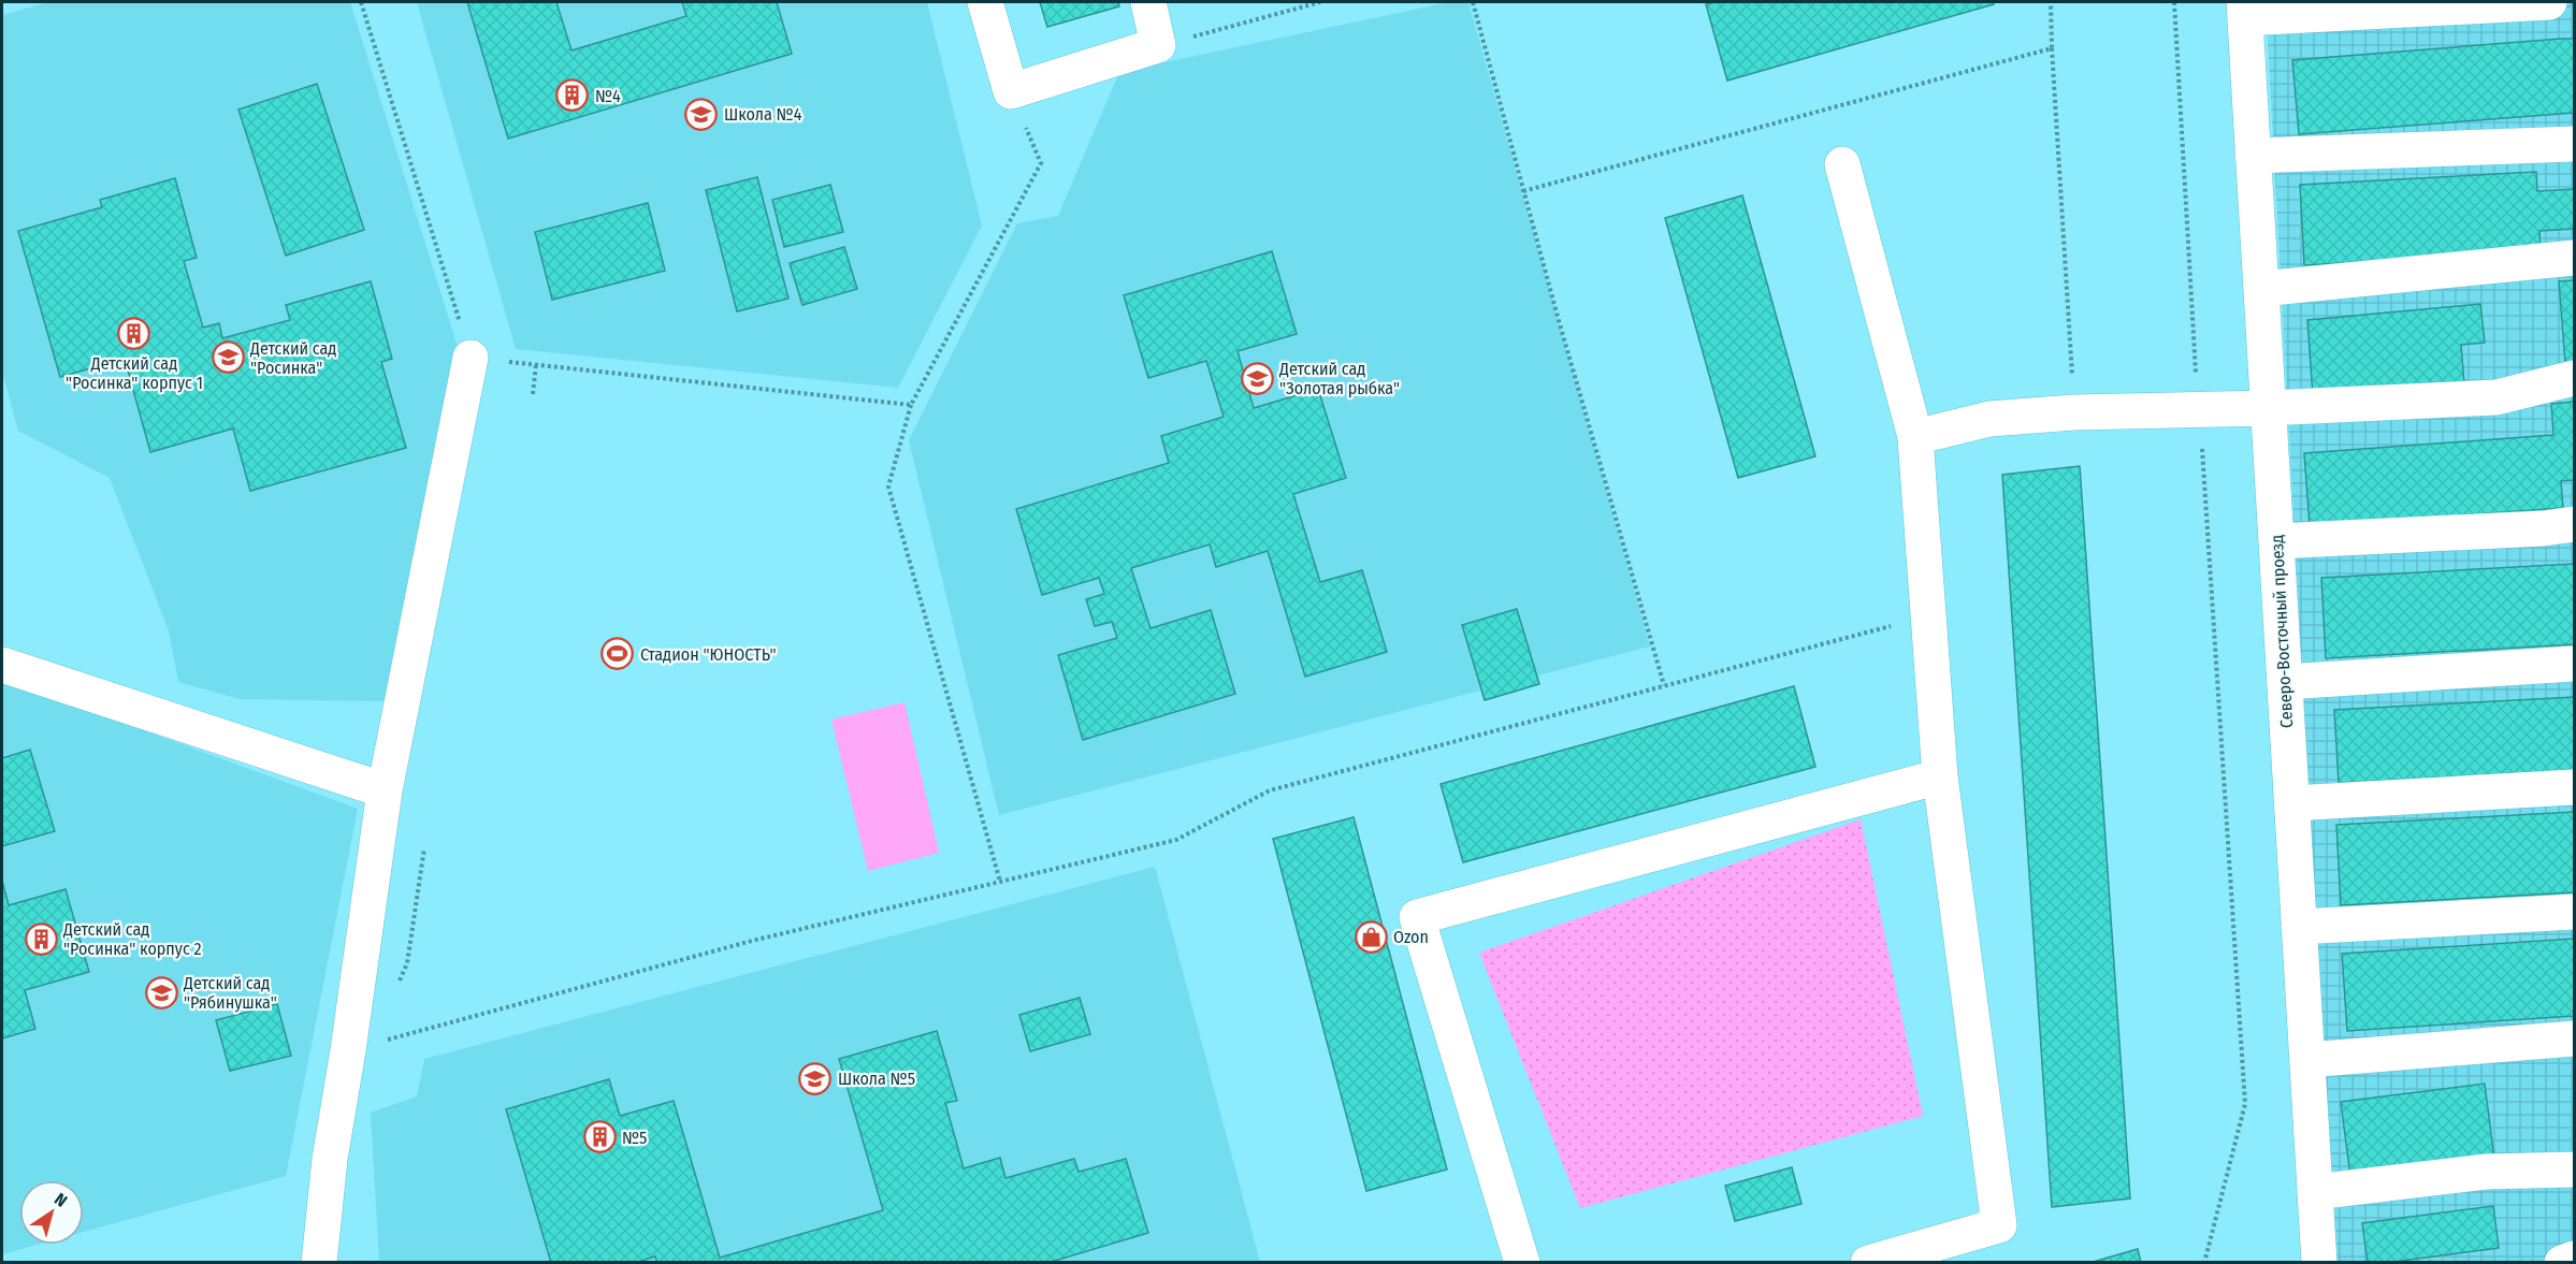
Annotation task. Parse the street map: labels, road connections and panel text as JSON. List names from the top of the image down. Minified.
{"streets":{"street":["Северо-Восточный проезд"]},"places":{"building":["№4","Детский сад \"Росинка\" корпус 1","Детский сад \"Росинка\" корпус 2","№5"],"school or university":["Школа №4","Детский сад \"Росинка\"","Детский сад \"Золотая рыбка\"","Детский сад \"Рябинушка\"","Школа №5"],"sports":["Стадион \"ЮНОСТЬ\""],"shop":["Ozon"]},"north":"top right"}
